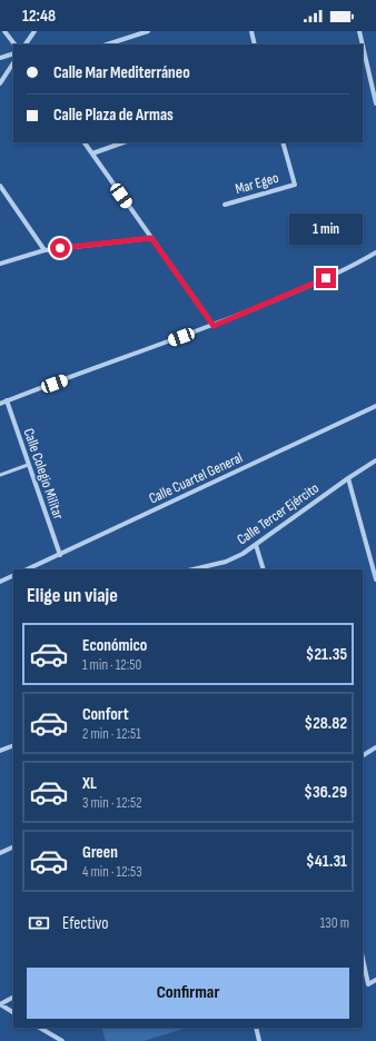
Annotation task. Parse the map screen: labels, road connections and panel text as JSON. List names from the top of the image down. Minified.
{"streets":{"street":["Mar Egeo","Calle Colegio Militar","Calle Cuartel General","Calle Tercer Ejército"]},"crossings":[["Calle Colegio Militar","Calle Cuartel General"]],"page":{"status":"12:48","banner":["Calle Mar Mediterráneo","Calle Plaza de Armas"],"bubble":"1 min","heading":"Elige un viaje","list":[{"name":"Económico","note":"1 min · 12:50","value":"$21.35"},{"name":"Confort","note":"2 min · 12:51","value":"$28.82"},{"name":"XL","note":"3 min · 12:52","value":"$36.29"},{"name":"Green","note":"4 min · 12:53","value":"$41.31"}],"pay":["Efectivo","130 m"],"buttons":"Confirmar"}}
